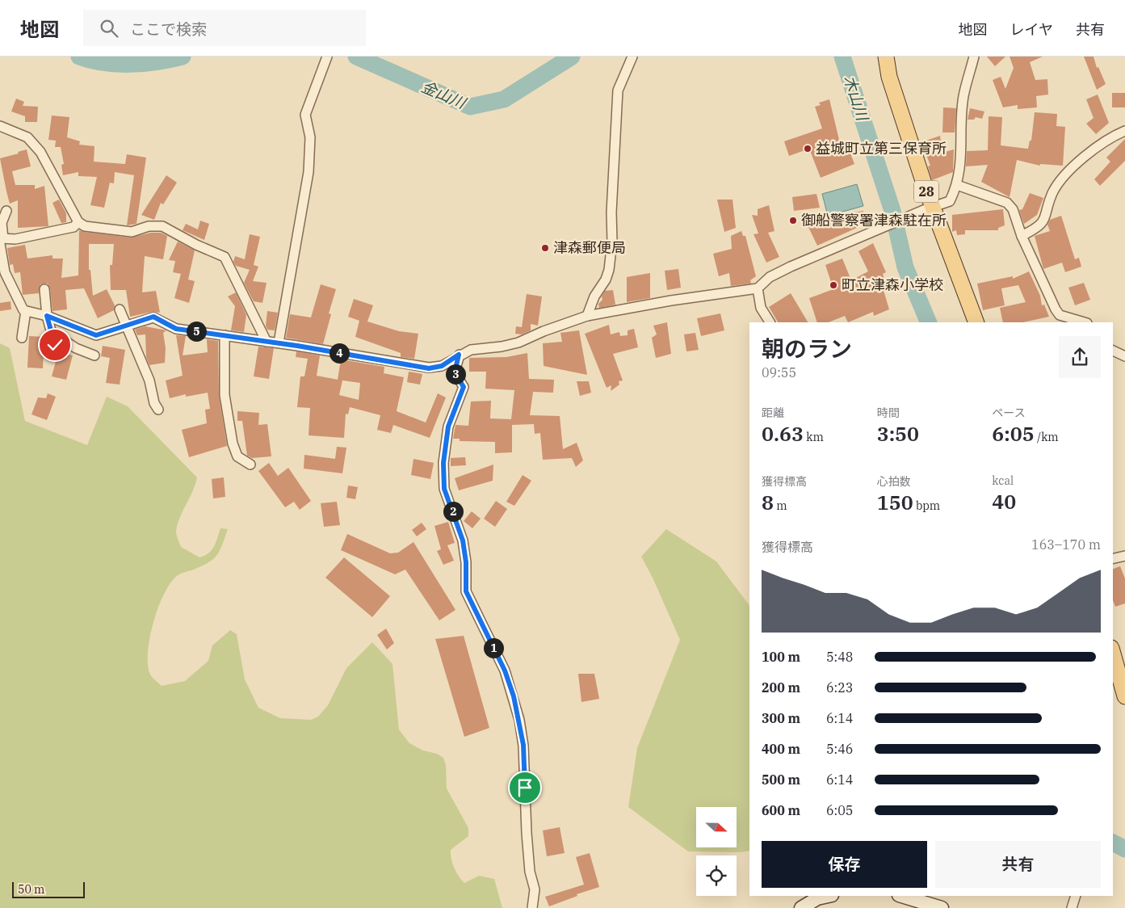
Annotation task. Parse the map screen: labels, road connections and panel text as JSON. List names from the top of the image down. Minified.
{"streets":{"main road":["28"]},"water":["金山川","木山川"],"places":["益城町立第三保育所","御船警察署津森駐在所","津森郵便局","町立津森小学校"],"scale_bar":"50 m","north":"right","page":{"header":"地図","search":"ここで検索","nav":["地図","レイヤ","共有"],"pins":["5","4","3","2","1"],"heading":["朝のラン","09:55"],"stats":[["距離","0.63 km"],["時間","3:50"],["ペース","6:05 /km"],["獲得標高","8 m"],["心拍数","150 bpm"],["kcal","40"]],"chart":["獲得標高","163–170 m"],"list":[{"name":"100 m","note":"5:48"},{"name":"200 m","note":"6:23"},{"name":"300 m","note":"6:14"},{"name":"400 m","note":"5:46"},{"name":"500 m","note":"6:14"},{"name":"600 m","note":"6:05"}],"buttons":["保存","共有"],"scale":"50 m"}}
